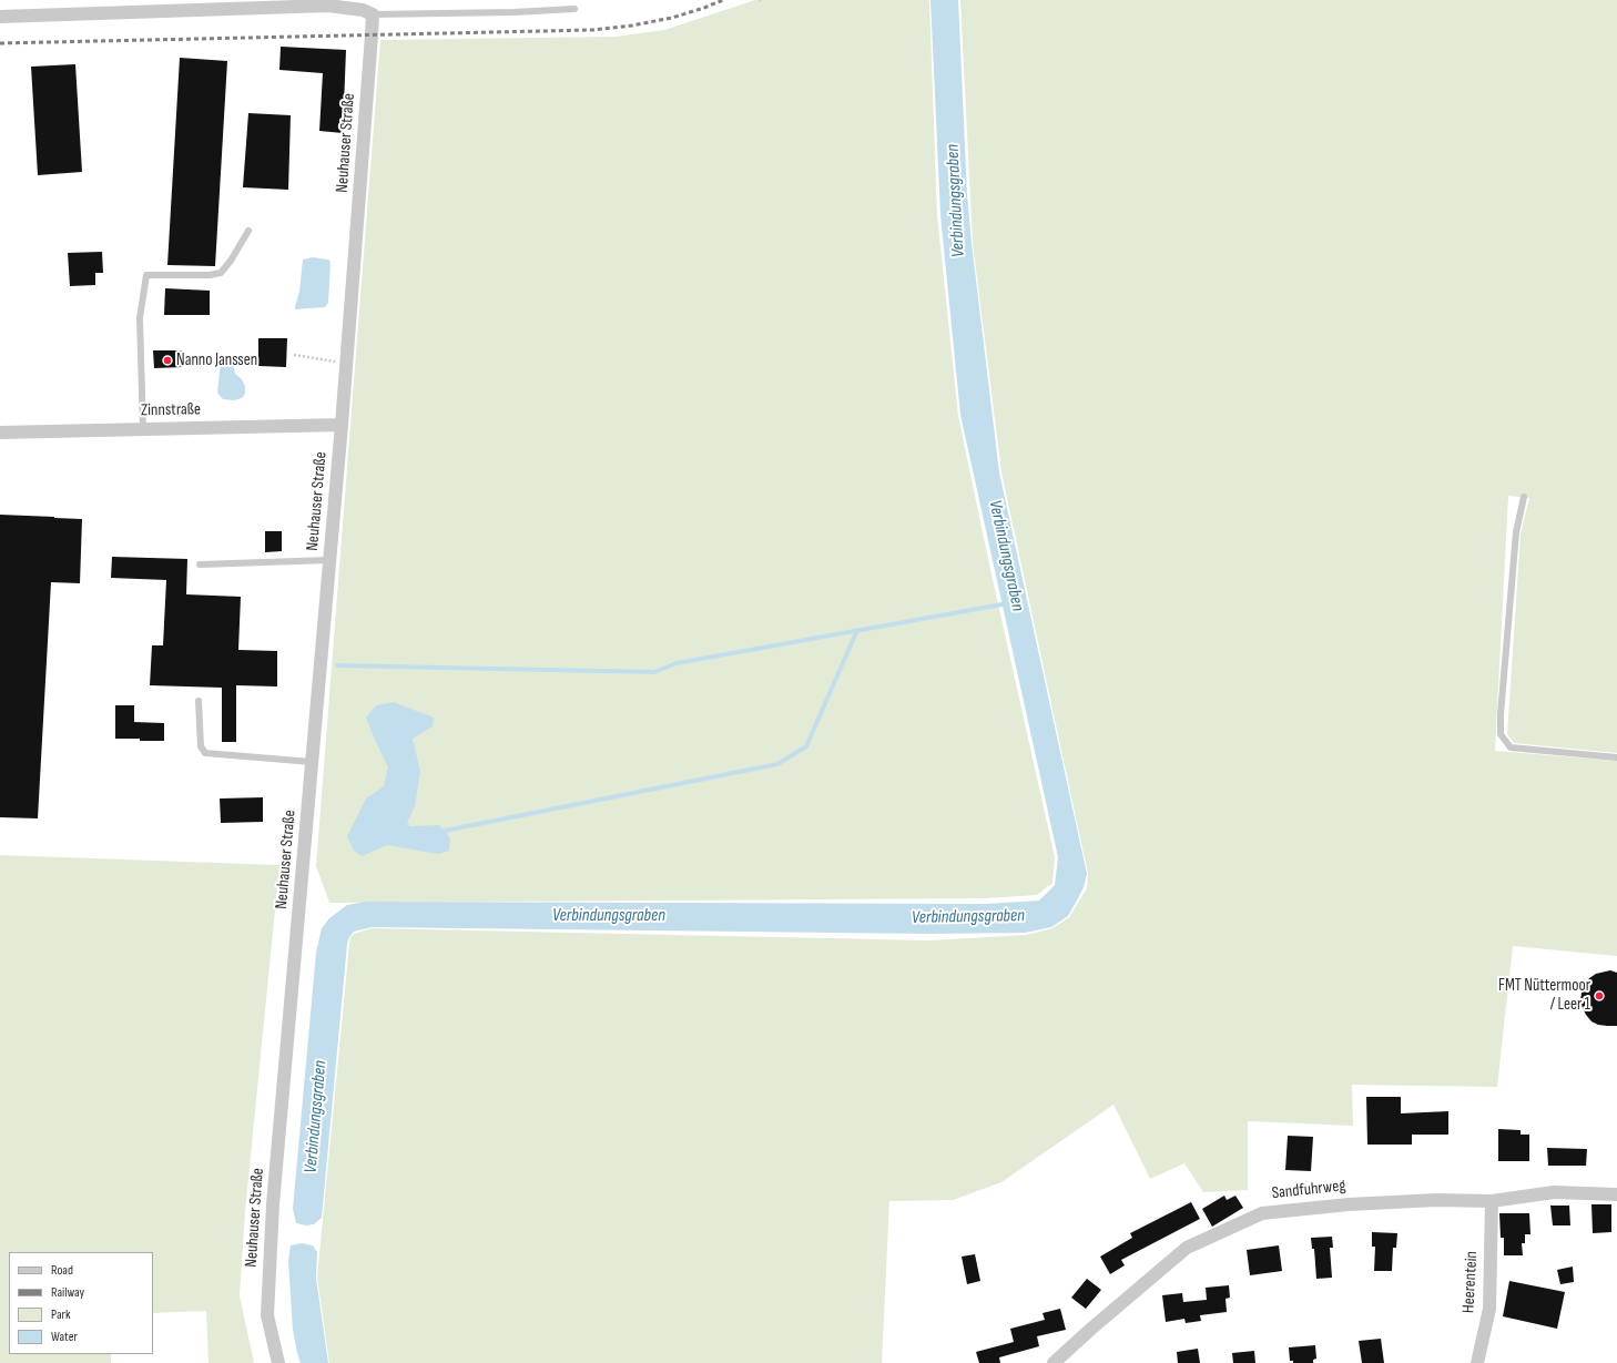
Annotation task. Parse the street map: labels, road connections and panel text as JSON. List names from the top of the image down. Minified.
{"streets":{"street":["Neuhauser Straße","Zinnstraße","Sandfuhrweg","Heerentein"]},"crossings":[["Neuhauser Straße","Zinnstraße"],["Sandfuhrweg","Heerentein"]],"water":["Verbindungsgraben"],"places":["Nanno Janssen","FMT Nüttermoor / Leer 1"],"legend":["Road","Railway","Park","Water"]}
